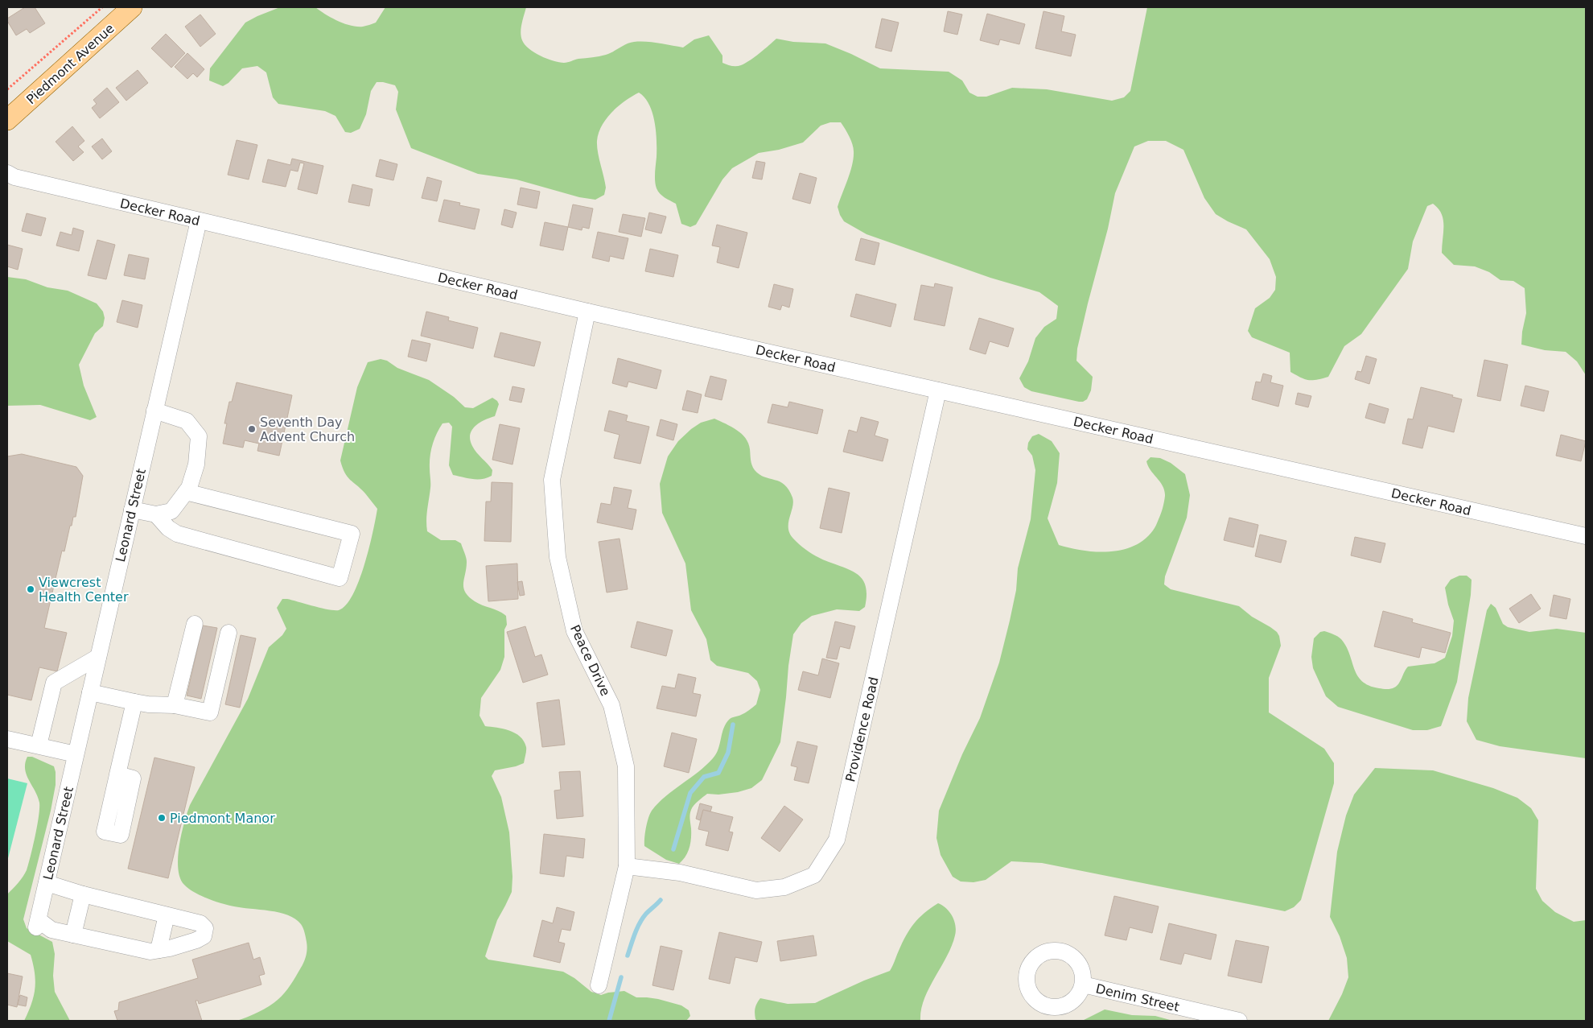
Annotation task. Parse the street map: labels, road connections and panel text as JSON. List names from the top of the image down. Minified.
{"streets":{"main road":["Piedmont Avenue"],"street":["Decker Road","Leonard Street","Peace Drive","Providence Road","Denim Street"]},"crossings":[["Decker Road","Leonard Street"],["Decker Road","Peace Drive"],["Decker Road","Providence Road"],["Peace Drive","Providence Road"]],"places":["Seventh Day Advent Church","Viewcrest Health Center","Piedmont Manor"]}
